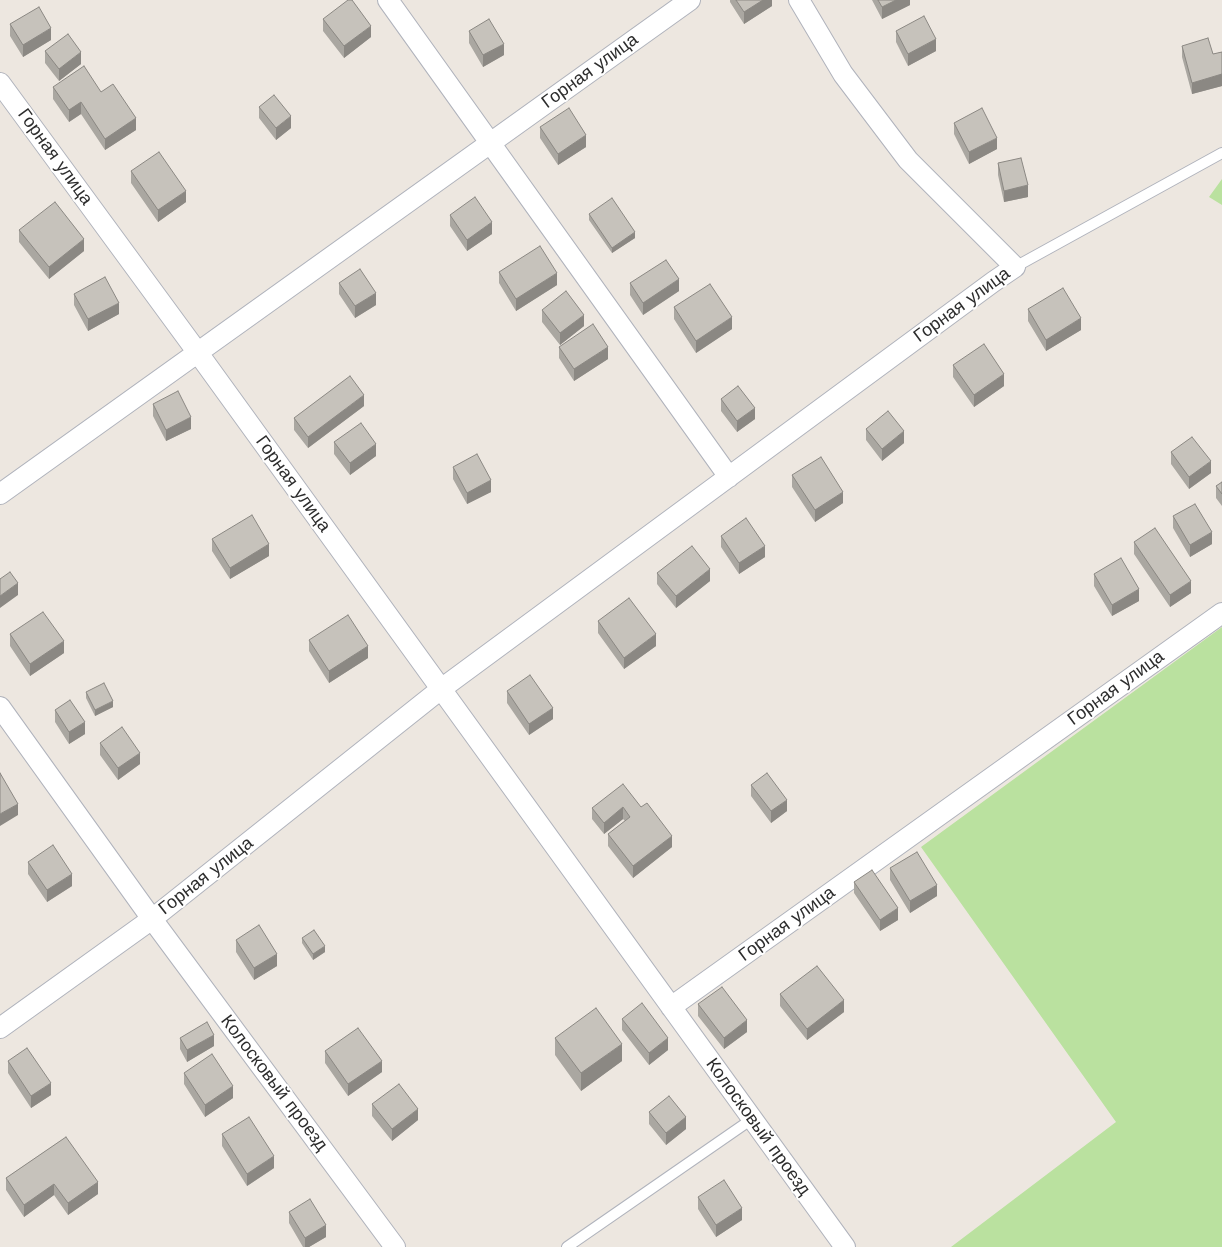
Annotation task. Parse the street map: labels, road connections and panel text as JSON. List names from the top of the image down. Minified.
{"streets":{"street":["Горная улица","Колосковый проезд"]},"crossings":[["Горная улица","Колосковый проезд"]]}
